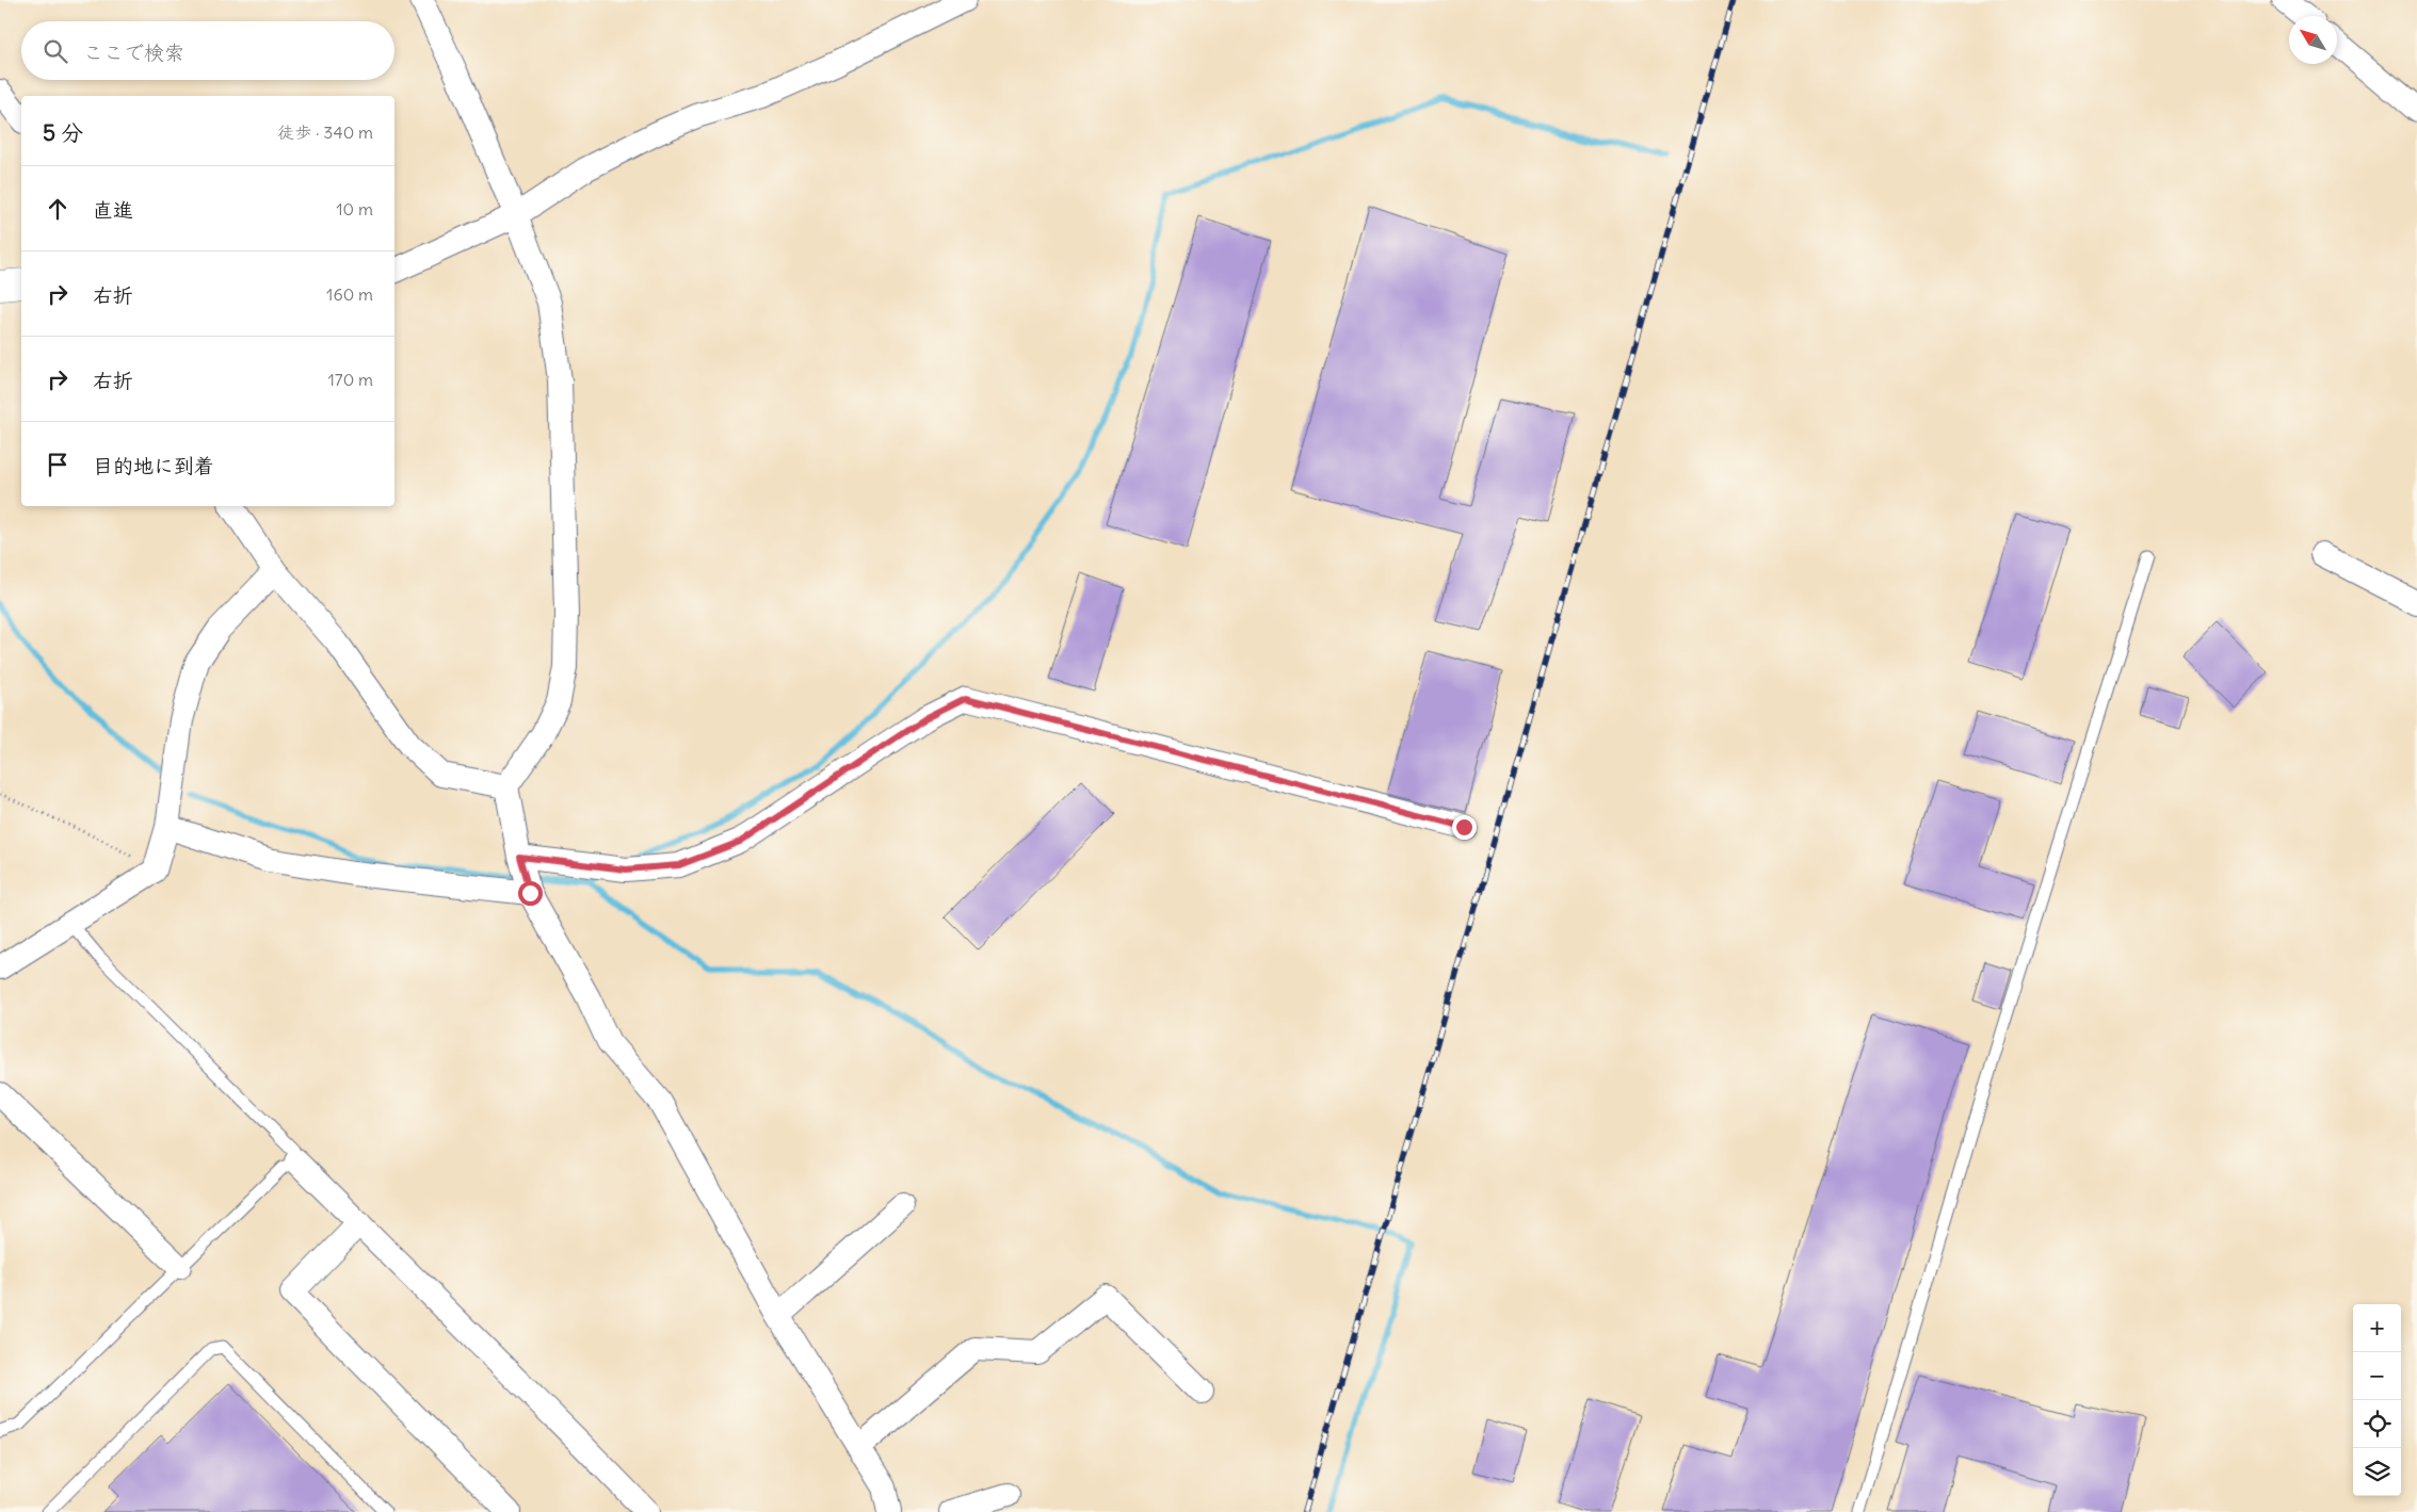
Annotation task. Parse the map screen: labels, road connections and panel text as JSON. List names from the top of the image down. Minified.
{"north":"top left","page":{"search":"ここで検索","heading":["5 分","徒歩 · 340 m"],"list":[["直進","10 m"],["右折","160 m"],["右折","170 m"],"目的地に到着"],"map_buttons":["+","−"]}}
